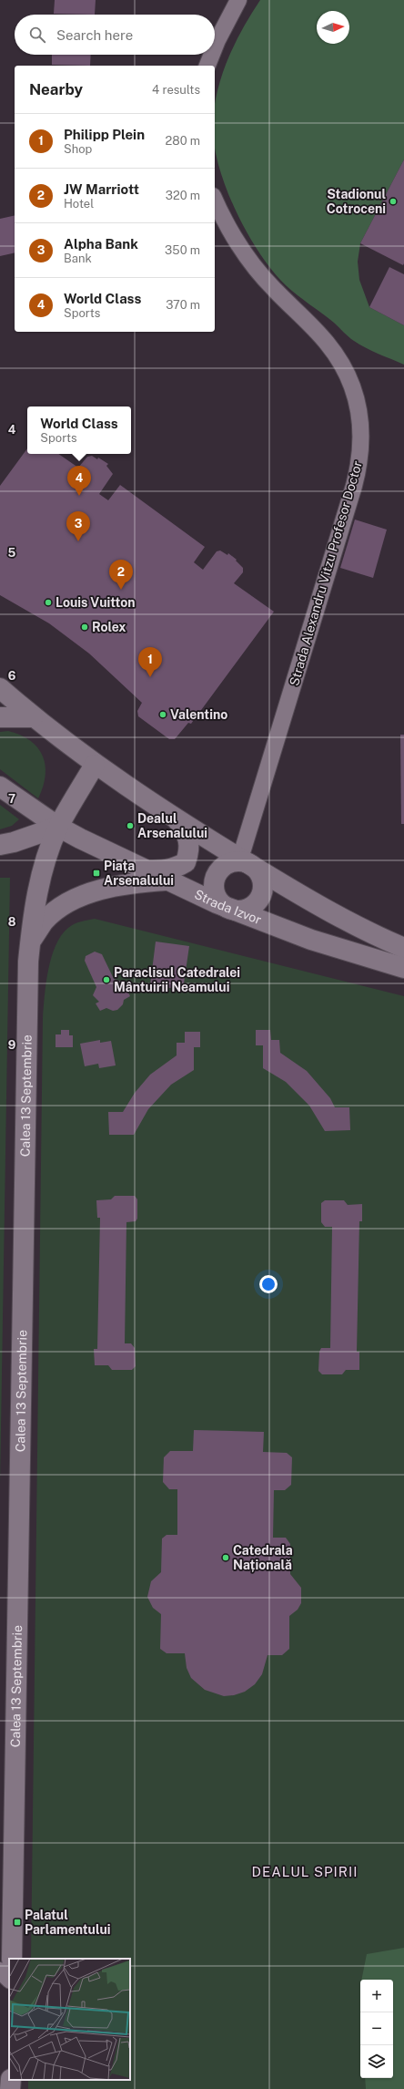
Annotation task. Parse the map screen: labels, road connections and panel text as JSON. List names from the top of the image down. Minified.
{"streets":{"main road":["Strada Izvor","Calea 13 Septembrie"],"street":["Strada Alexandru Vitzu Profesor Doctor"]},"crossings":[["Strada Alexandru Vitzu Profesor Doctor","Strada Izvor"],["Strada Izvor","Calea 13 Septembrie"]],"districts":["DEALUL SPIRII"],"places":{"other":["Stadionul Cotroceni","Louis Vuitton","Rolex","Valentino","Dealul Arsenalului","Paraclisul Catedralei Mântuirii Neamului","Catedrala Națională"],"transit":["Piața Arsenalului","Palatul Parlamentului"]},"north":"right","page":{"search":"Search here","heading":["Nearby","4 results"],"list":[{"mark":"1","name":"Philipp Plein","note":"Shop","value":"280 m"},{"mark":"2","name":"JW Marriott","note":"Hotel","value":"320 m"},{"mark":"3","name":"Alpha Bank","note":"Bank","value":"350 m"},{"mark":"4","name":"World Class","note":"Sports","value":"370 m"}],"popup":["World Class","Sports"],"pins":["4","3","2","1"],"map_buttons":["+","−"]},"grid":{"rows":["4","5","6","7","8","9"]}}
